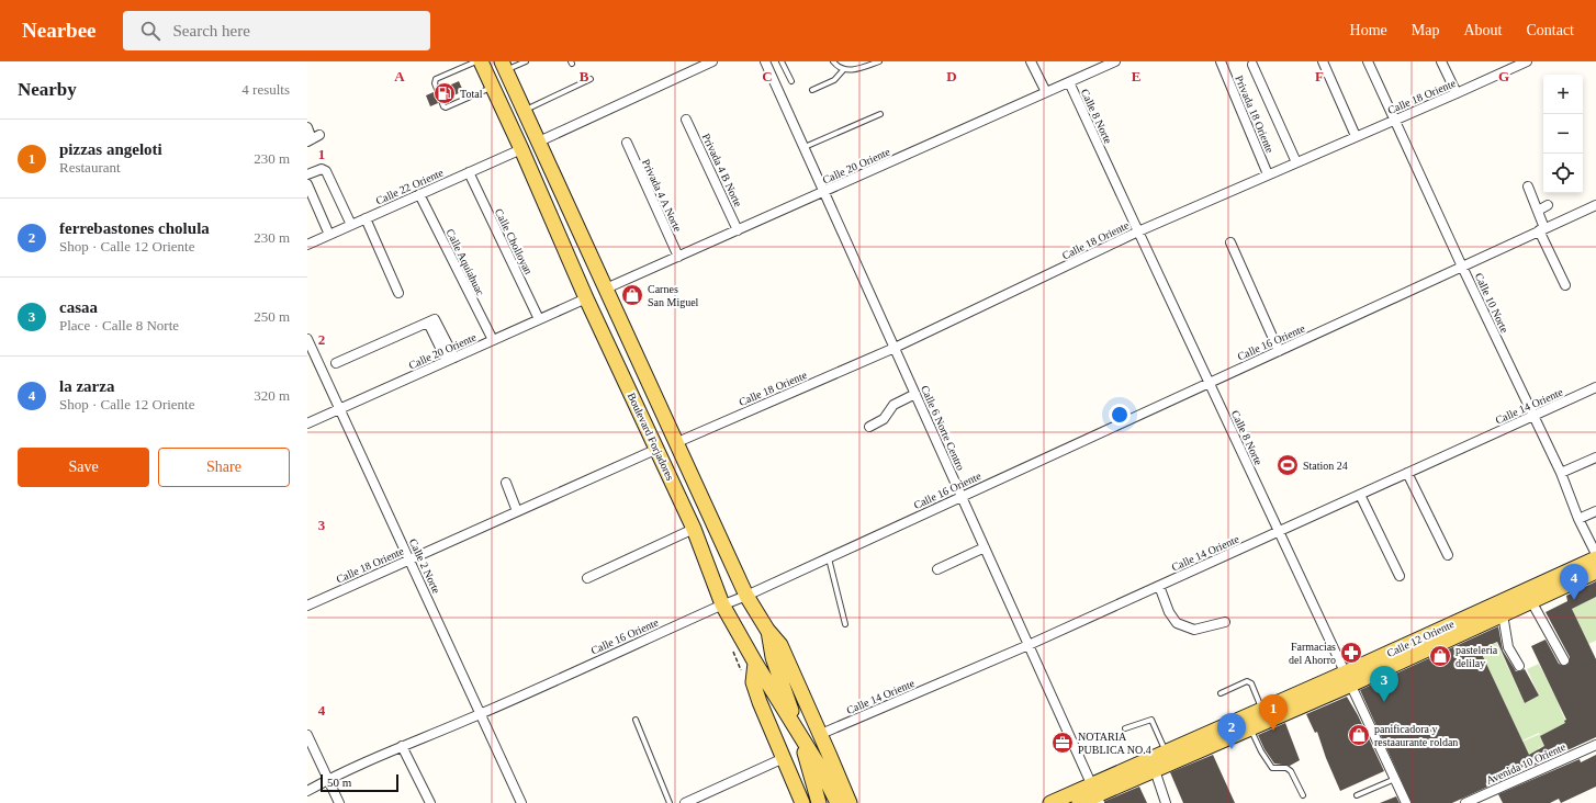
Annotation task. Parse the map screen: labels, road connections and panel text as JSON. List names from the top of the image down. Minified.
{"streets":{"main road":["Boulevard Forjadores","Calle 12 Oriente"],"street":["Calle 18 Oriente","Privada 18 Oriente","Calle 8 Norte","Calle 20 Oriente","Privada 4 B Norte","Calle 22 Oriente","Privada 4 A Norte","Calle Cholloyan","Calle Aquiahuac","Calle 10 Norte","Calle 16 Oriente","Calle 14 Oriente","Calle 6 Norte Centro","Calle 2 Norte","Avenida 10 Oriente"]},"crossings":[["Calle 18 Oriente","Privada 18 Oriente"],["Calle 18 Oriente","Calle 8 Norte"],["Calle 18 Oriente","Calle 10 Norte"],["Calle 18 Oriente","Calle 6 Norte Centro"],["Calle 18 Oriente","Boulevard Forjadores"],["Calle 18 Oriente","Calle 2 Norte"],["Calle 8 Norte","Calle 20 Oriente"],["Calle 8 Norte","Calle 16 Oriente"],["Calle 8 Norte","Calle 14 Oriente"],["Calle 8 Norte","Calle 12 Oriente"],["Calle 20 Oriente","Privada 4 B Norte"],["Calle 20 Oriente","Privada 4 A Norte"],["Calle 20 Oriente","Calle Cholloyan"],["Calle 20 Oriente","Calle Aquiahuac"],["Calle 20 Oriente","Calle 6 Norte Centro"],["Calle 20 Oriente","Boulevard Forjadores"],["Calle 20 Oriente","Calle 2 Norte"],["Calle 22 Oriente","Calle Cholloyan"],["Calle 22 Oriente","Calle Aquiahuac"],["Calle 22 Oriente","Boulevard Forjadores"],["Calle 10 Norte","Calle 16 Oriente"],["Calle 10 Norte","Calle 14 Oriente"],["Calle 16 Oriente","Calle 6 Norte Centro"],["Calle 16 Oriente","Boulevard Forjadores"],["Calle 16 Oriente","Calle 2 Norte"],["Calle 14 Oriente","Calle 6 Norte Centro"],["Calle 14 Oriente","Boulevard Forjadores"],["Calle 6 Norte Centro","Calle 12 Oriente"]],"places":{"fuel station":["Total"],"shop":["Carnes San Miguel","pasteleria delilay","panificadora y restaaurante roldan"],"sports":["Station 24"],"pharmacy":["Farmacias del Ahorro"],"office":["NOTARIA PUBLICA NO.4"]},"scale_bar":"50 m","page":{"header":"Nearbee","search":"Search here","nav":["Home","Map","About","Contact"],"heading":["Nearby","4 results"],"map_buttons":["+","−"],"list":[{"mark":"1","name":"pizzas angeloti","note":"Restaurant","value":"230 m"},{"mark":"2","name":"ferrebastones cholula","note":"Shop · Calle 12 Oriente","value":"230 m"},{"mark":"3","name":"casaa","note":"Place · Calle 8 Norte","value":"250 m"},{"mark":"4","name":"la zarza","note":"Shop · Calle 12 Oriente","value":"320 m"}],"buttons":["Save","Share"],"pins":["4","3","1","2"],"scale":"50 m"},"grid":{"columns":["A","B","C","D","E","F","G"],"rows":["1","2","3","4"]}}
